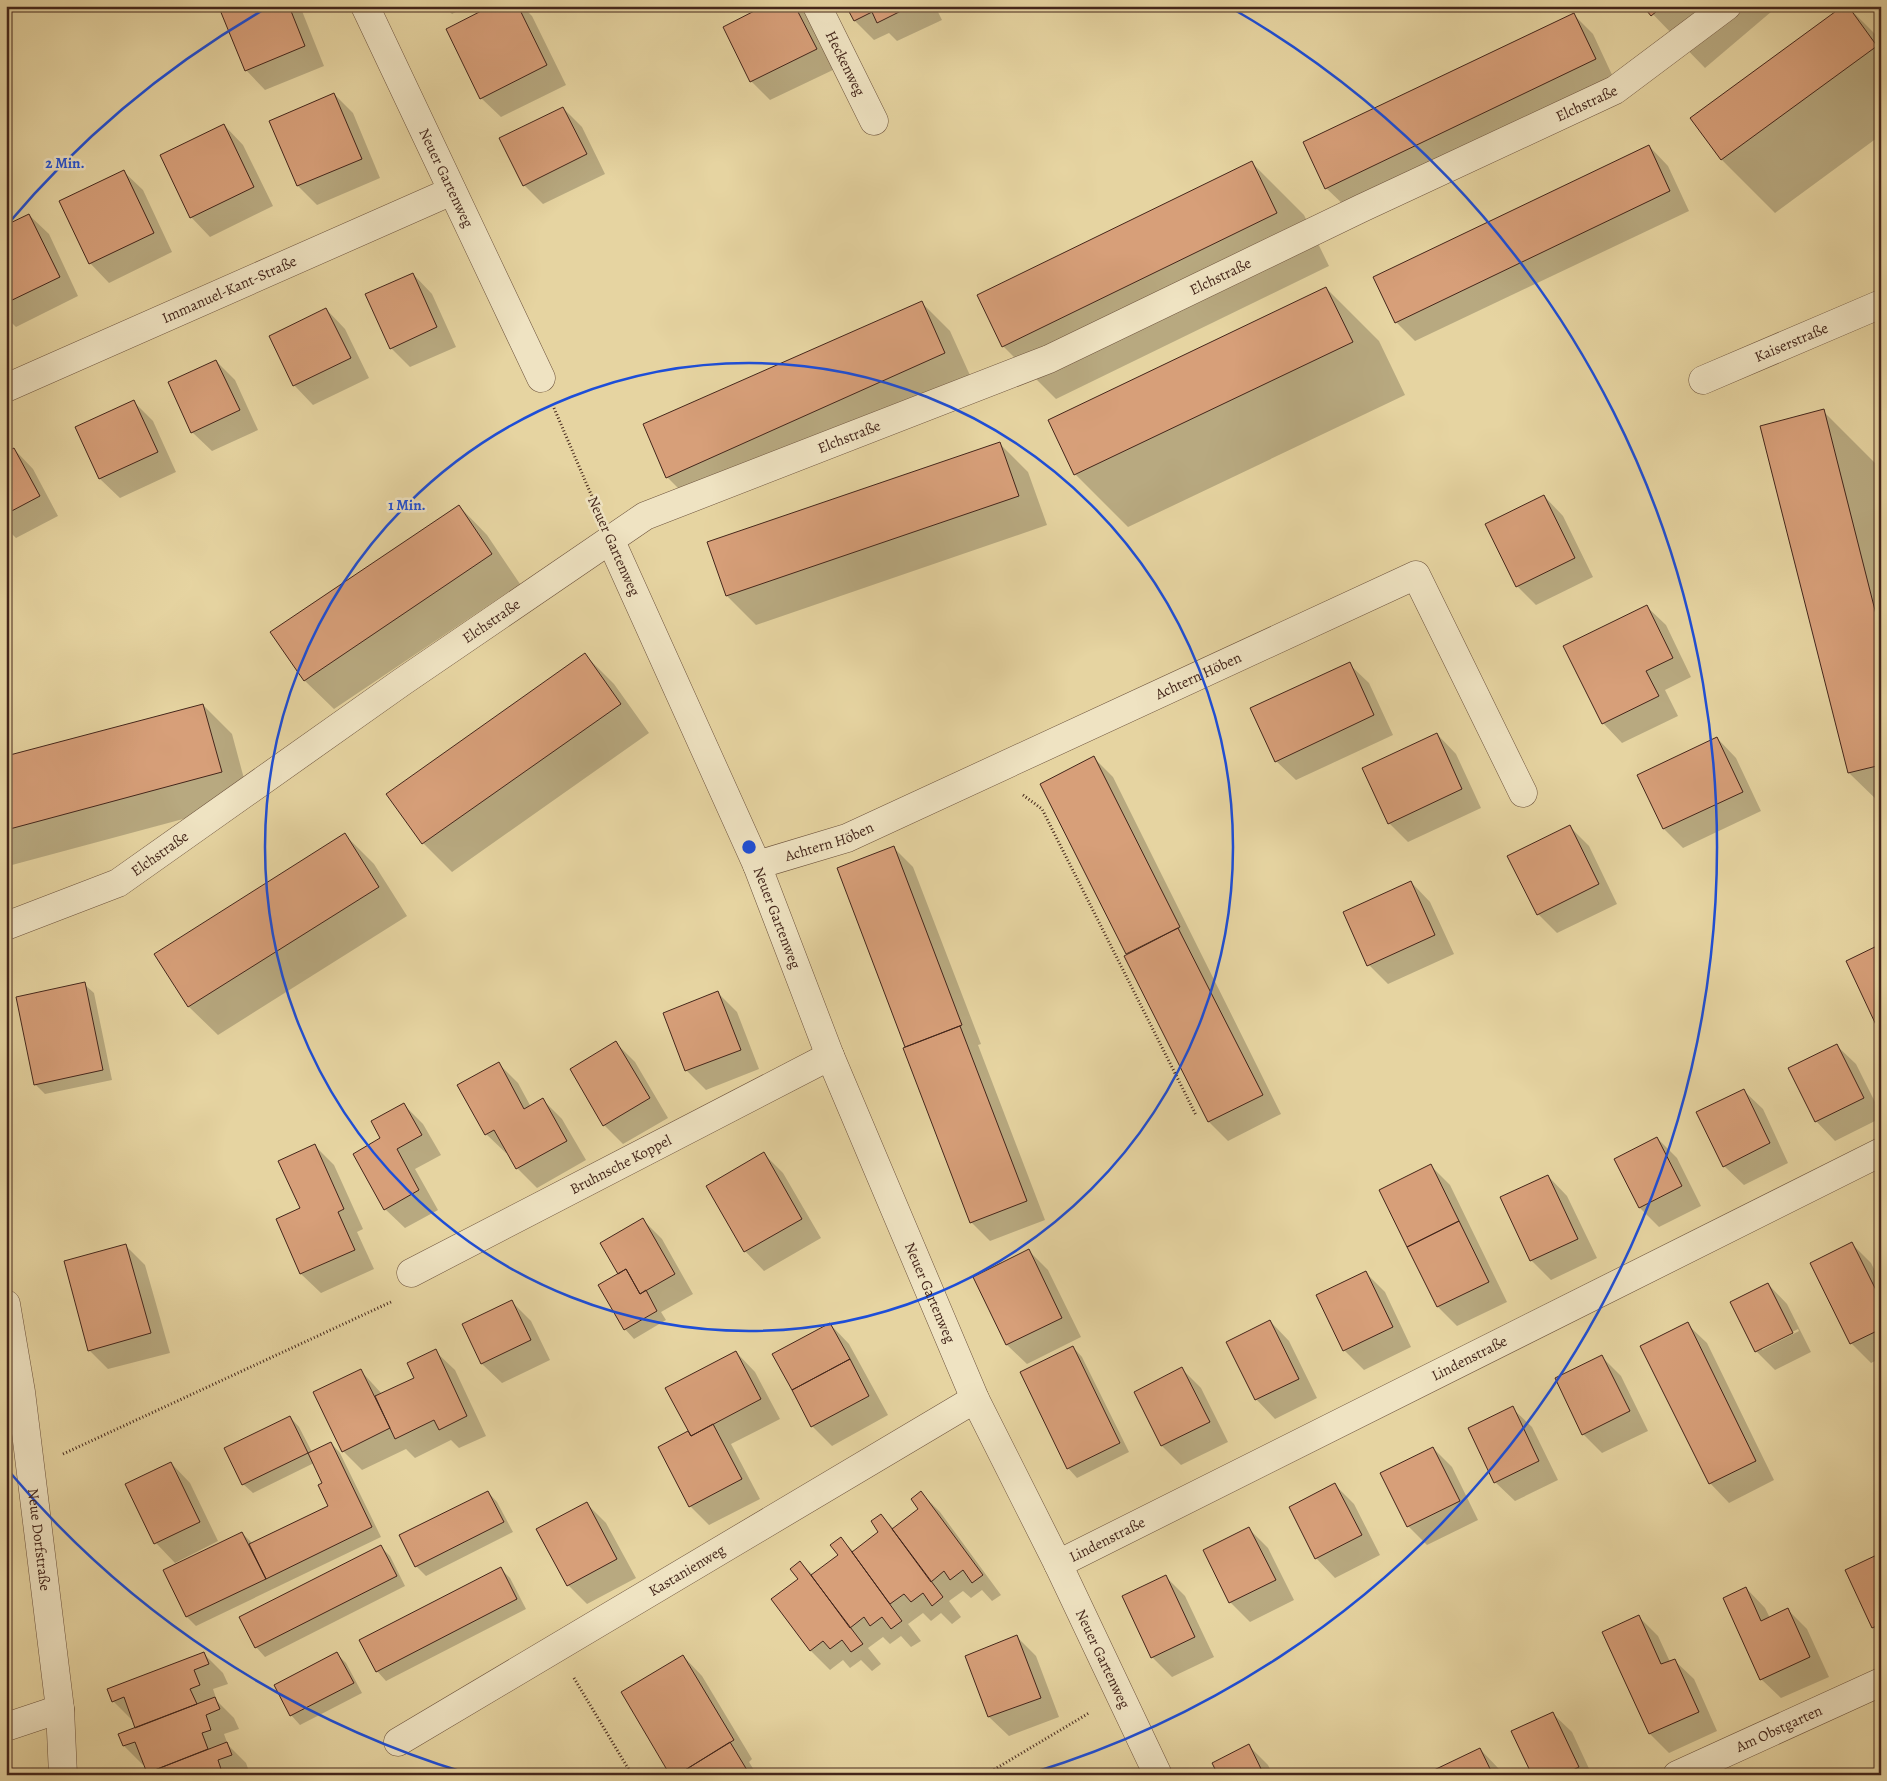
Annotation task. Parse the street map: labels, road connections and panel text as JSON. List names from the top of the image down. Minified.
{"streets":{"street":["Heckenweg","Elchstraße","Neuer Gartenweg","Immanuel-Kant-Straße","Kaiserstraße","Achtern Höben","Bruhnsche Koppel","Lindenstraße","Neue Dorfstraße","Kastanienweg","Am Obstgarten"]},"crossings":[["Elchstraße","Neuer Gartenweg"],["Neuer Gartenweg","Immanuel-Kant-Straße"],["Neuer Gartenweg","Achtern Höben"],["Neuer Gartenweg","Bruhnsche Koppel"],["Neuer Gartenweg","Lindenstraße"],["Neuer Gartenweg","Kastanienweg"]],"rings":["2 Min.","1 Min."]}
